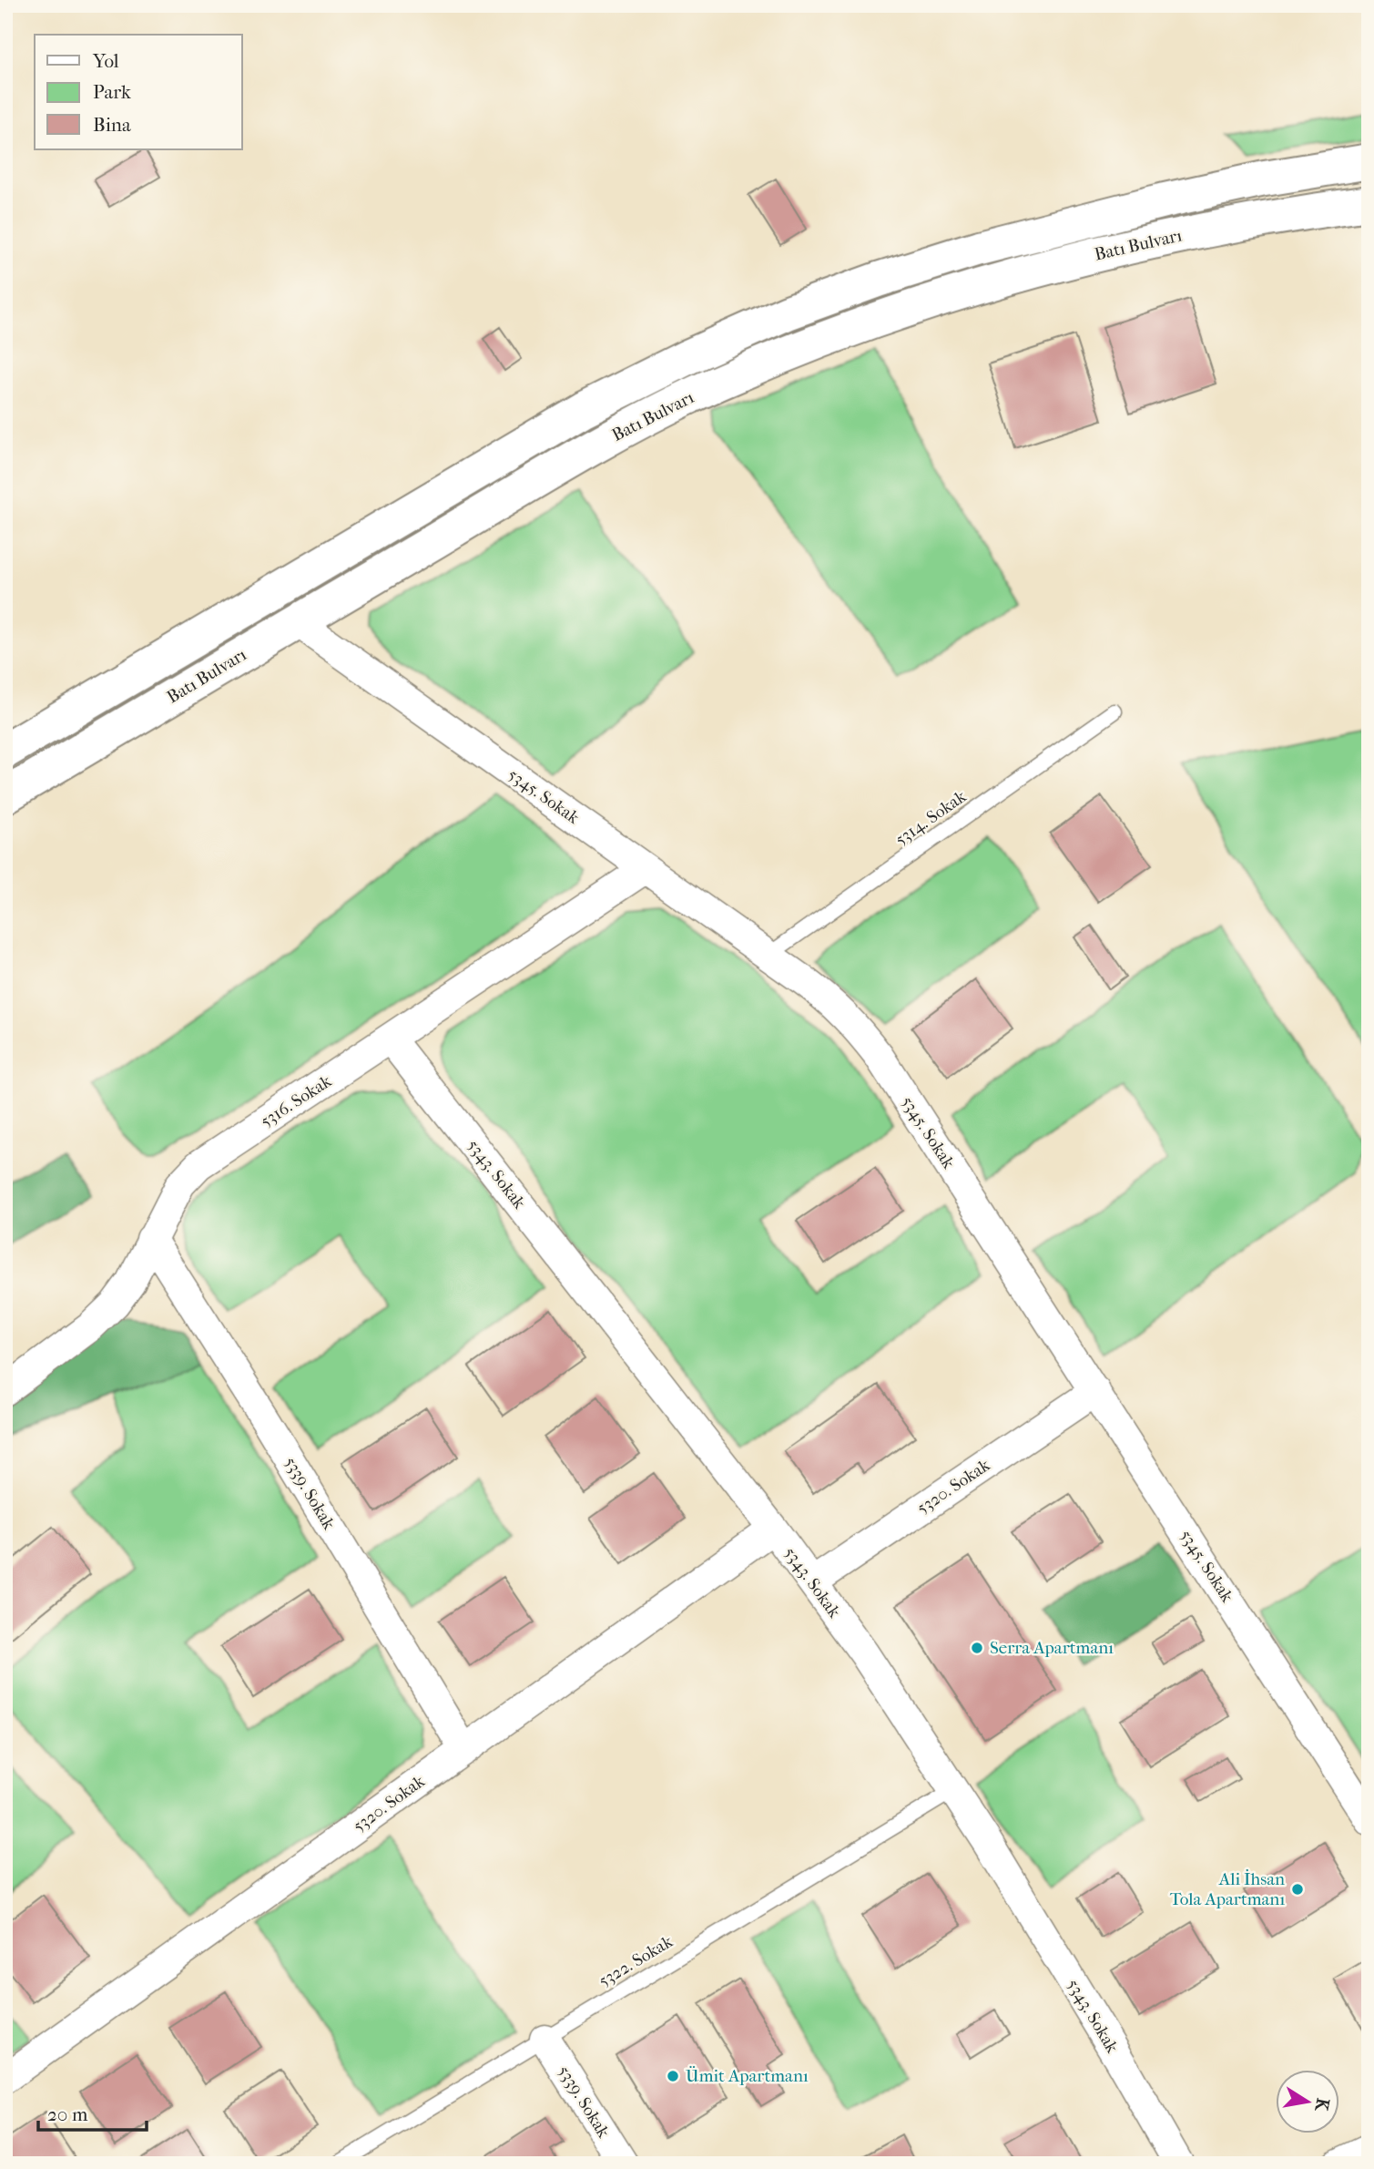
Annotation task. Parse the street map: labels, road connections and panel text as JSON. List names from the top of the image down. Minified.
{"streets":{"street":["Batı Bulvarı","5345. Sokak","5316. Sokak","5343. Sokak","5320. Sokak","5339. Sokak"],"lane":["5314. Sokak","5322. Sokak"]},"crossings":[["Batı Bulvarı","5345. Sokak"],["5345. Sokak","5314. Sokak"],["5345. Sokak","5316. Sokak"],["5345. Sokak","5320. Sokak"],["5316. Sokak","5343. Sokak"],["5316. Sokak","5339. Sokak"],["5343. Sokak","5320. Sokak"],["5343. Sokak","5322. Sokak"],["5320. Sokak","5339. Sokak"],["5339. Sokak","5322. Sokak"]],"places":["Serra Apartmanı","Ali İhsan Tola Apartmanı","Ümit Apartmanı"],"legend":["Yol","Park","Bina"],"scale_bar":"20 m","north":"right"}
